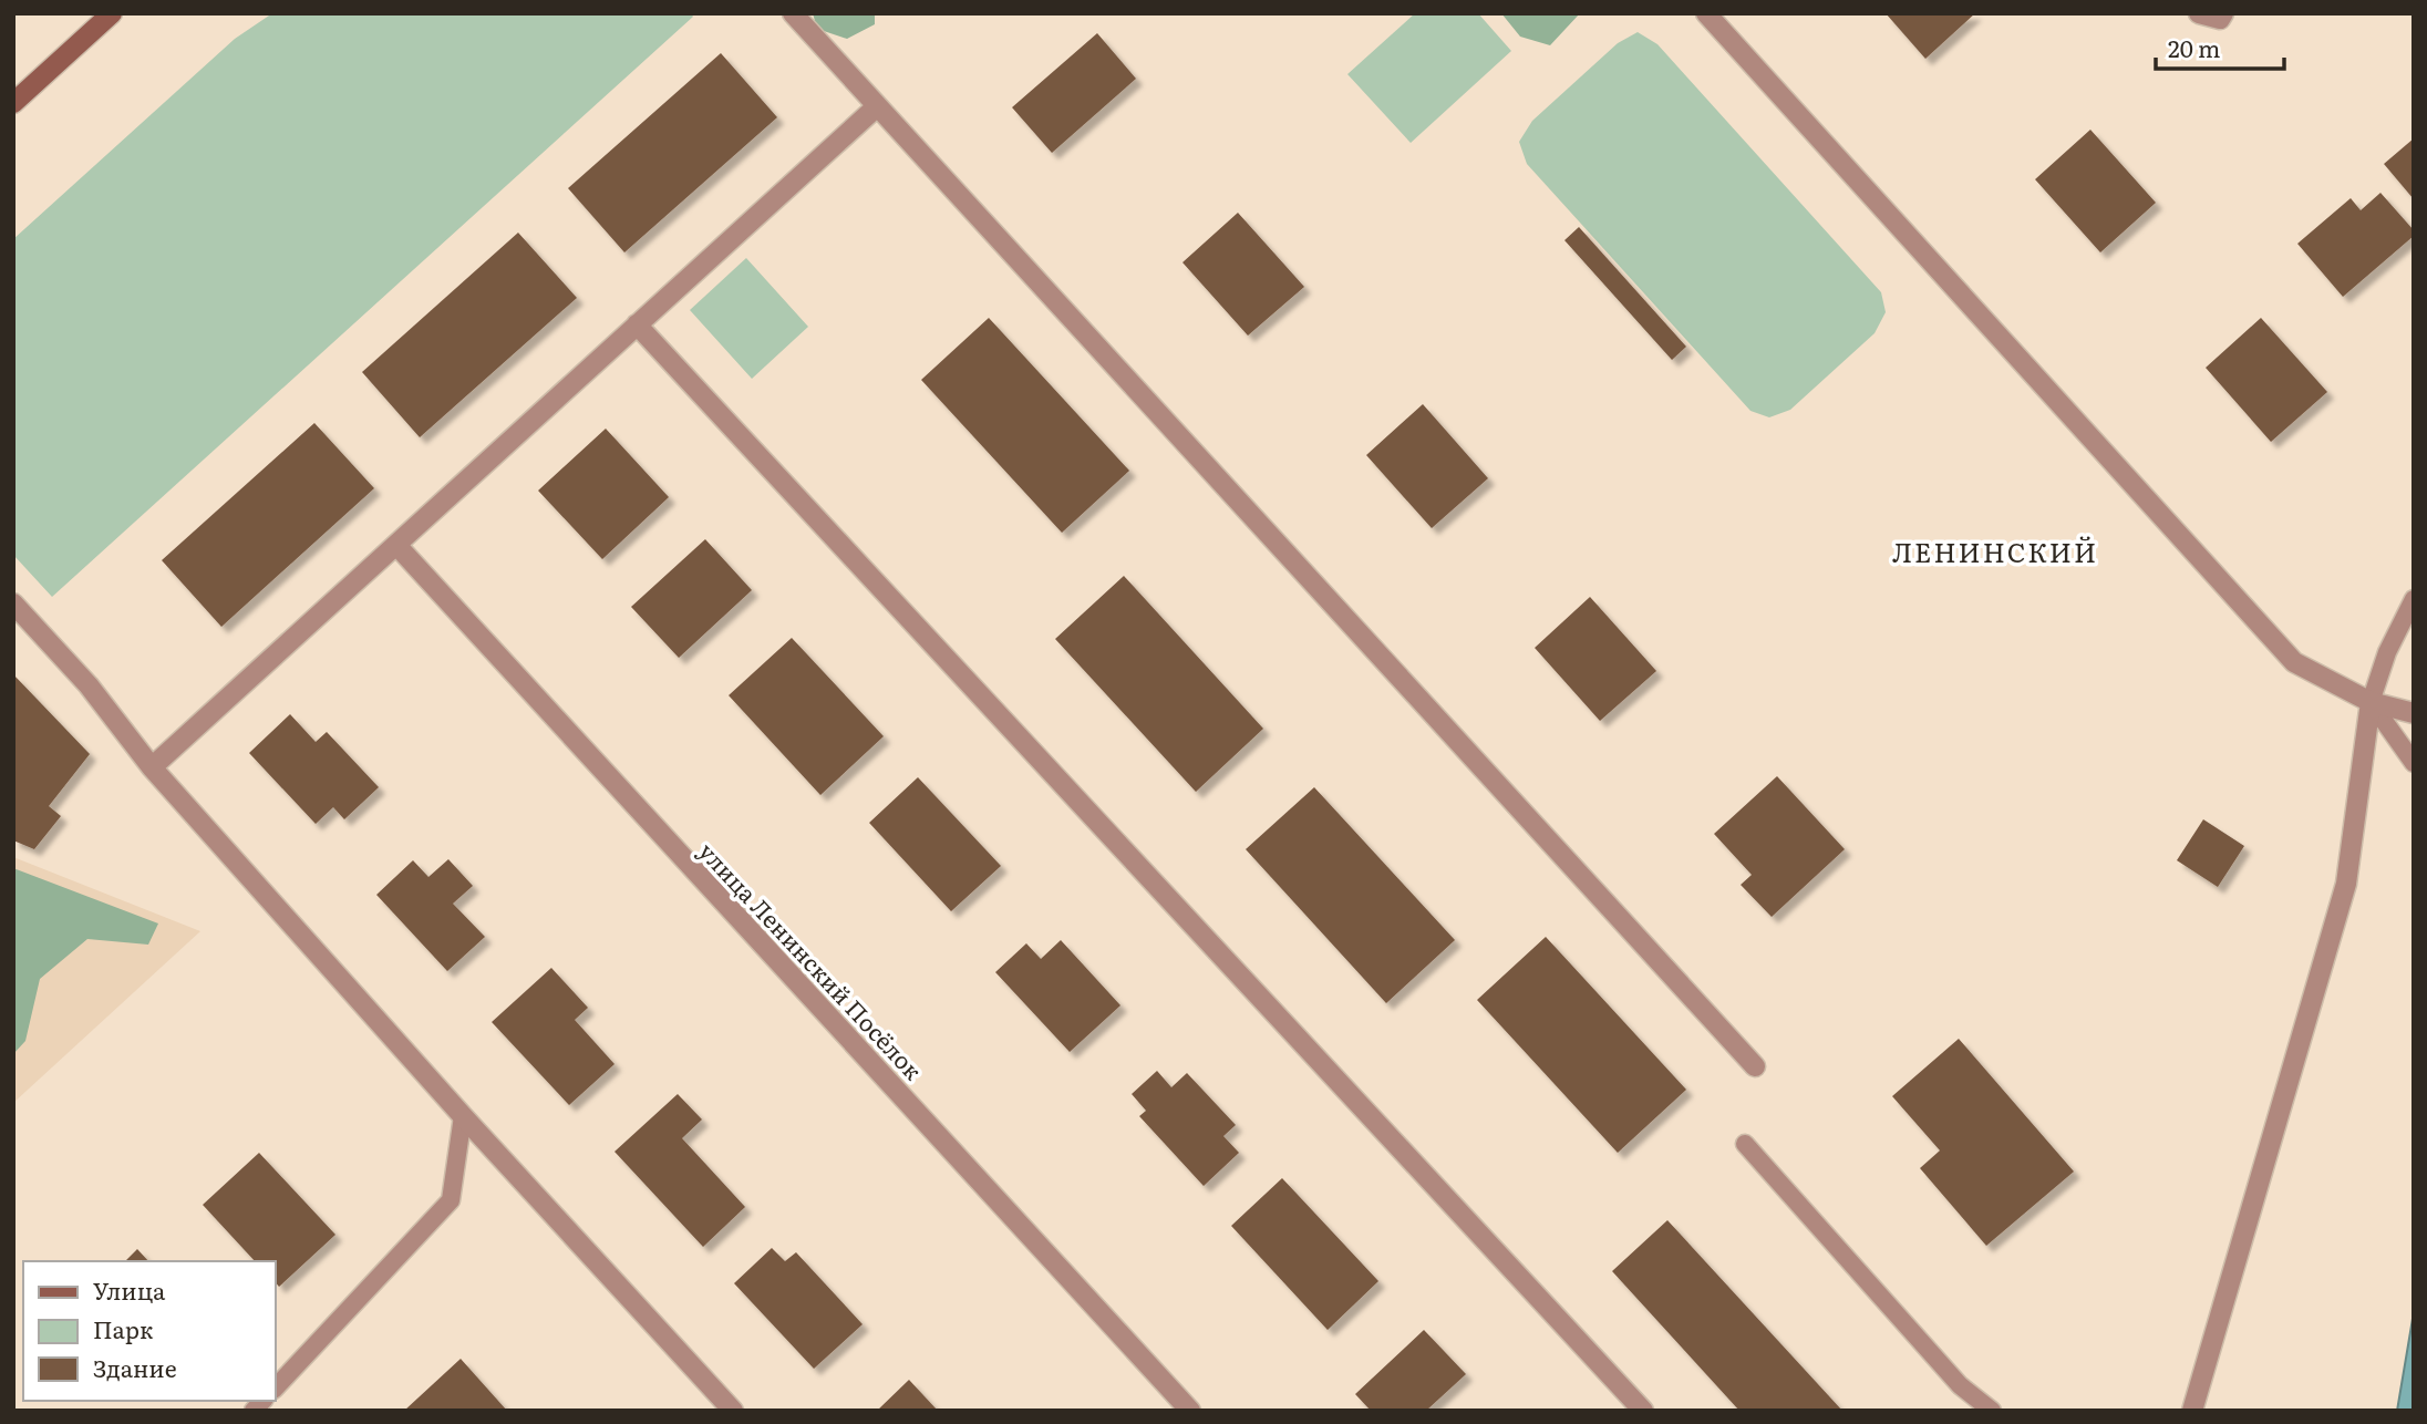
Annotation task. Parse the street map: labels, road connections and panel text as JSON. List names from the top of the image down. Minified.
{"streets":{"street":["улица Ленинский Посёлок"]},"districts":["ЛЕНИНСКИЙ"],"legend":["Улица","Парк","Здание"],"scale_bar":"20 m"}
